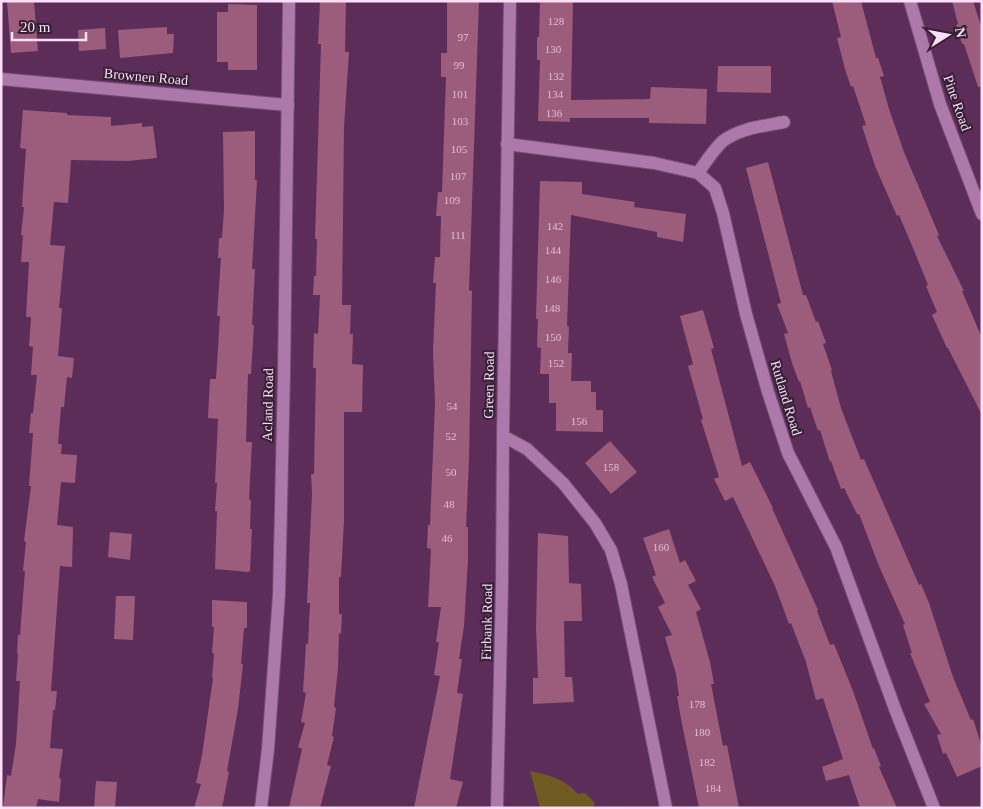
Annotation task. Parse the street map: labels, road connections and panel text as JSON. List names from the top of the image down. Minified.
{"streets":{"street":["Brownen Road","Pine Road","Green Road","Rutland Road","Acland Road","Firbank Road"]},"crossings":[["Brownen Road","Acland Road"],["Green Road","Firbank Road"]],"house_numbers":["128","97","130","99","132","101","134","136","103","105","107","109","142","111","144","146","148","150","152","54","156","52","158","50","48","46","160","178","180","182","184"],"scale_bar":"20 m","north":"right"}
